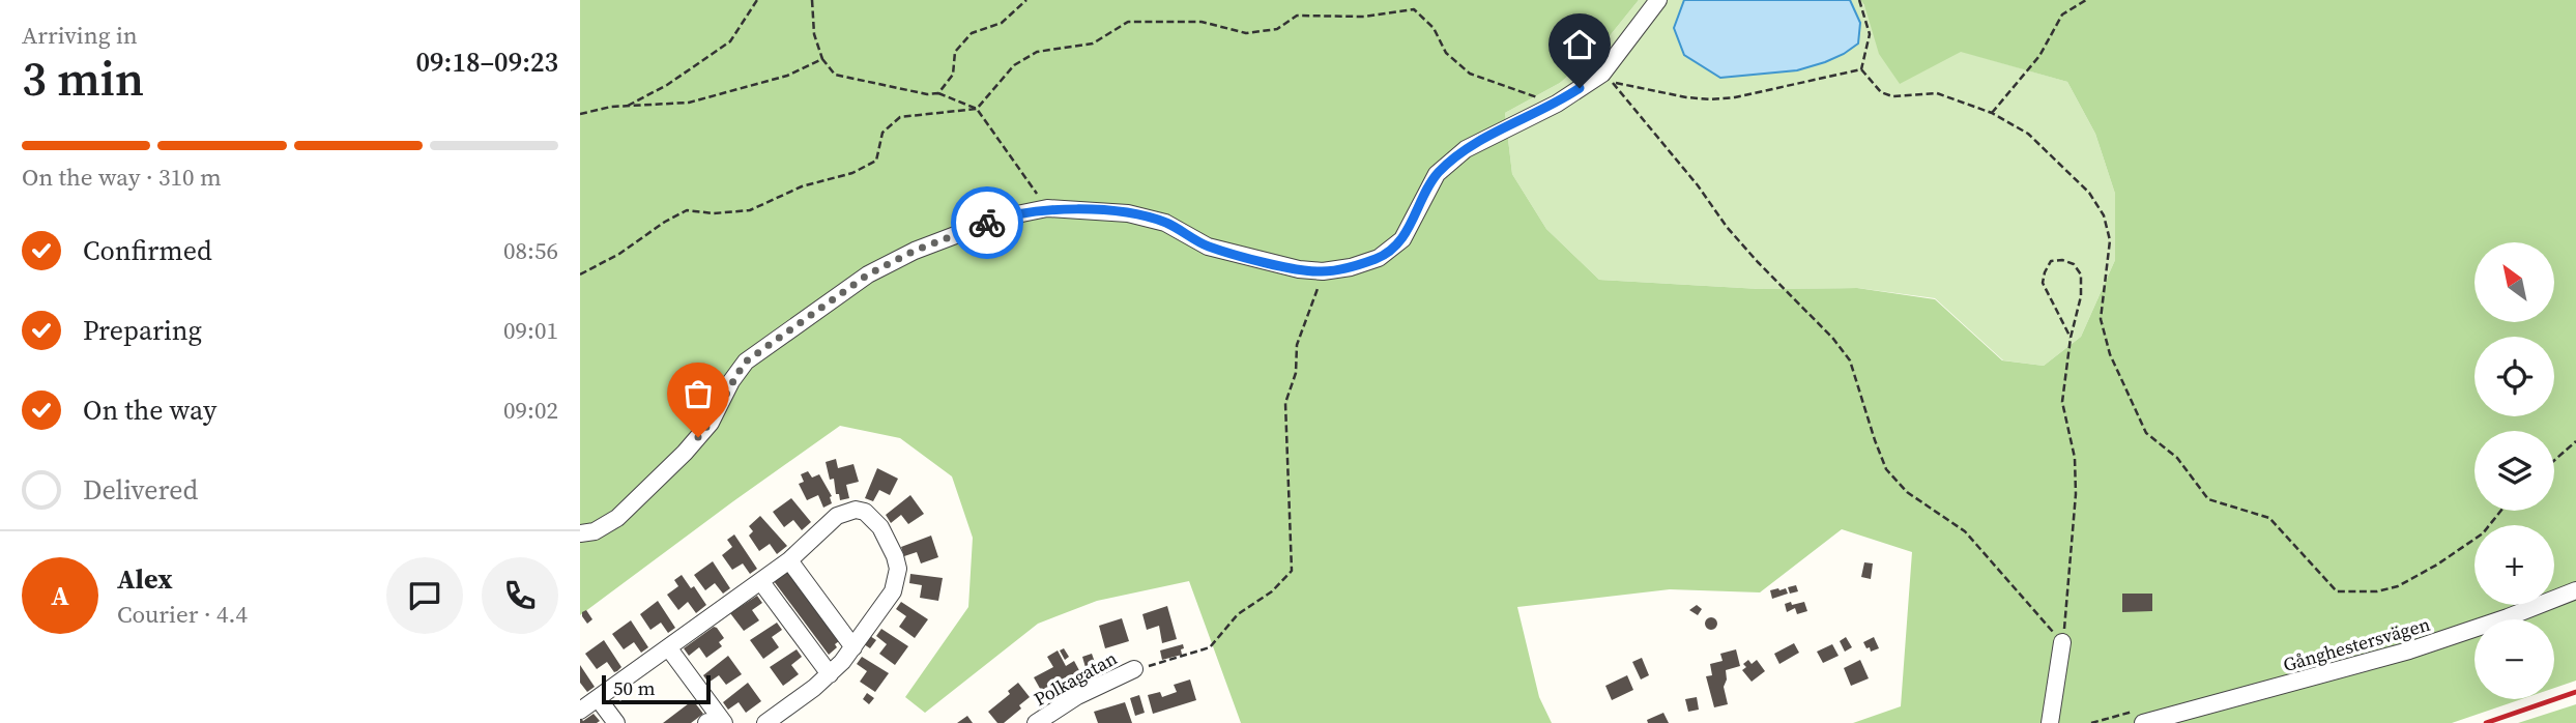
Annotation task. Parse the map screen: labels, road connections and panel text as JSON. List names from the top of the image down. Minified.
{"streets":{"street":["Gånghestersvägen","Polkagatan"]},"scale_bar":"50 m","north":"top left","page":{"heading":["3 min","Arriving in","09:18–09:23"],"panel":["Alex","Courier · 4.4"],"bar":"On the way · 310 m","list":[["Confirmed","08:56"],["Preparing","09:01"],["On the way","09:02"],"Delivered"],"map_buttons":["+","−"],"round":"A","scale":"50 m"}}
